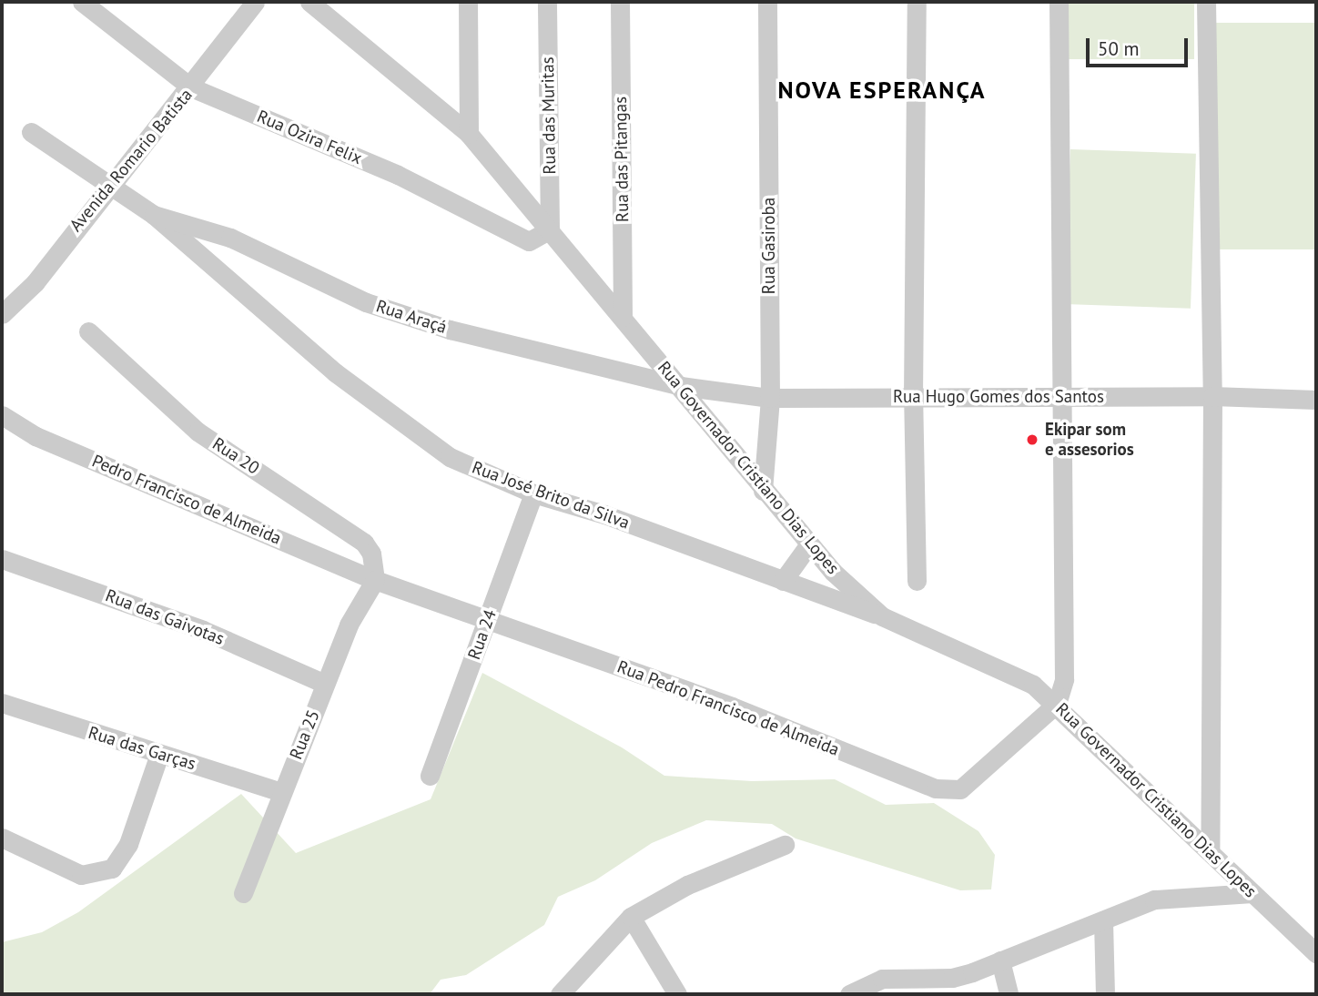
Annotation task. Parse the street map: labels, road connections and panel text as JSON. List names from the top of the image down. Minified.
{"streets":{"street":["Rua das Muritas","Rua Ozira Felix","Rua das Pitangas","Avenida Romario Batista","Rua Gasiroba","Rua Araçá","Rua Hugo Gomes dos Santos","Rua 20","Rua Governador Cristiano Dias Lopes","Rua José Brito da Silva","Pedro Francisco de Almeida","Rua das Gaivotas","Rua 24","Rua Pedro Francisco de Almeida","Rua 25","Rua das Garças"]},"crossings":[["Rua das Muritas","Rua Ozira Felix"],["Rua das Muritas","Rua Governador Cristiano Dias Lopes"],["Rua Ozira Felix","Avenida Romario Batista"],["Rua Ozira Felix","Rua Governador Cristiano Dias Lopes"],["Rua das Pitangas","Rua Governador Cristiano Dias Lopes"],["Avenida Romario Batista","Rua José Brito da Silva"],["Rua Gasiroba","Rua Hugo Gomes dos Santos"],["Rua Gasiroba","Rua Governador Cristiano Dias Lopes"],["Rua Araçá","Rua Hugo Gomes dos Santos"],["Rua Araçá","Rua Governador Cristiano Dias Lopes"],["Rua Araçá","Rua José Brito da Silva"],["Rua Hugo Gomes dos Santos","Rua Governador Cristiano Dias Lopes"],["Rua 20","Pedro Francisco de Almeida"],["Rua 20","Rua Pedro Francisco de Almeida"],["Rua 20","Rua 25"],["Rua Governador Cristiano Dias Lopes","Rua José Brito da Silva"],["Rua Governador Cristiano Dias Lopes","Rua Pedro Francisco de Almeida"],["Rua José Brito da Silva","Rua 24"],["Pedro Francisco de Almeida","Rua Pedro Francisco de Almeida"],["Pedro Francisco de Almeida","Rua 25"],["Rua das Gaivotas","Rua 25"],["Rua 24","Rua Pedro Francisco de Almeida"],["Rua Pedro Francisco de Almeida","Rua 25"],["Rua 25","Rua das Garças"]],"districts":["NOVA ESPERANÇA"],"places":["Ekipar som e assesorios"],"scale_bar":"50 m"}
